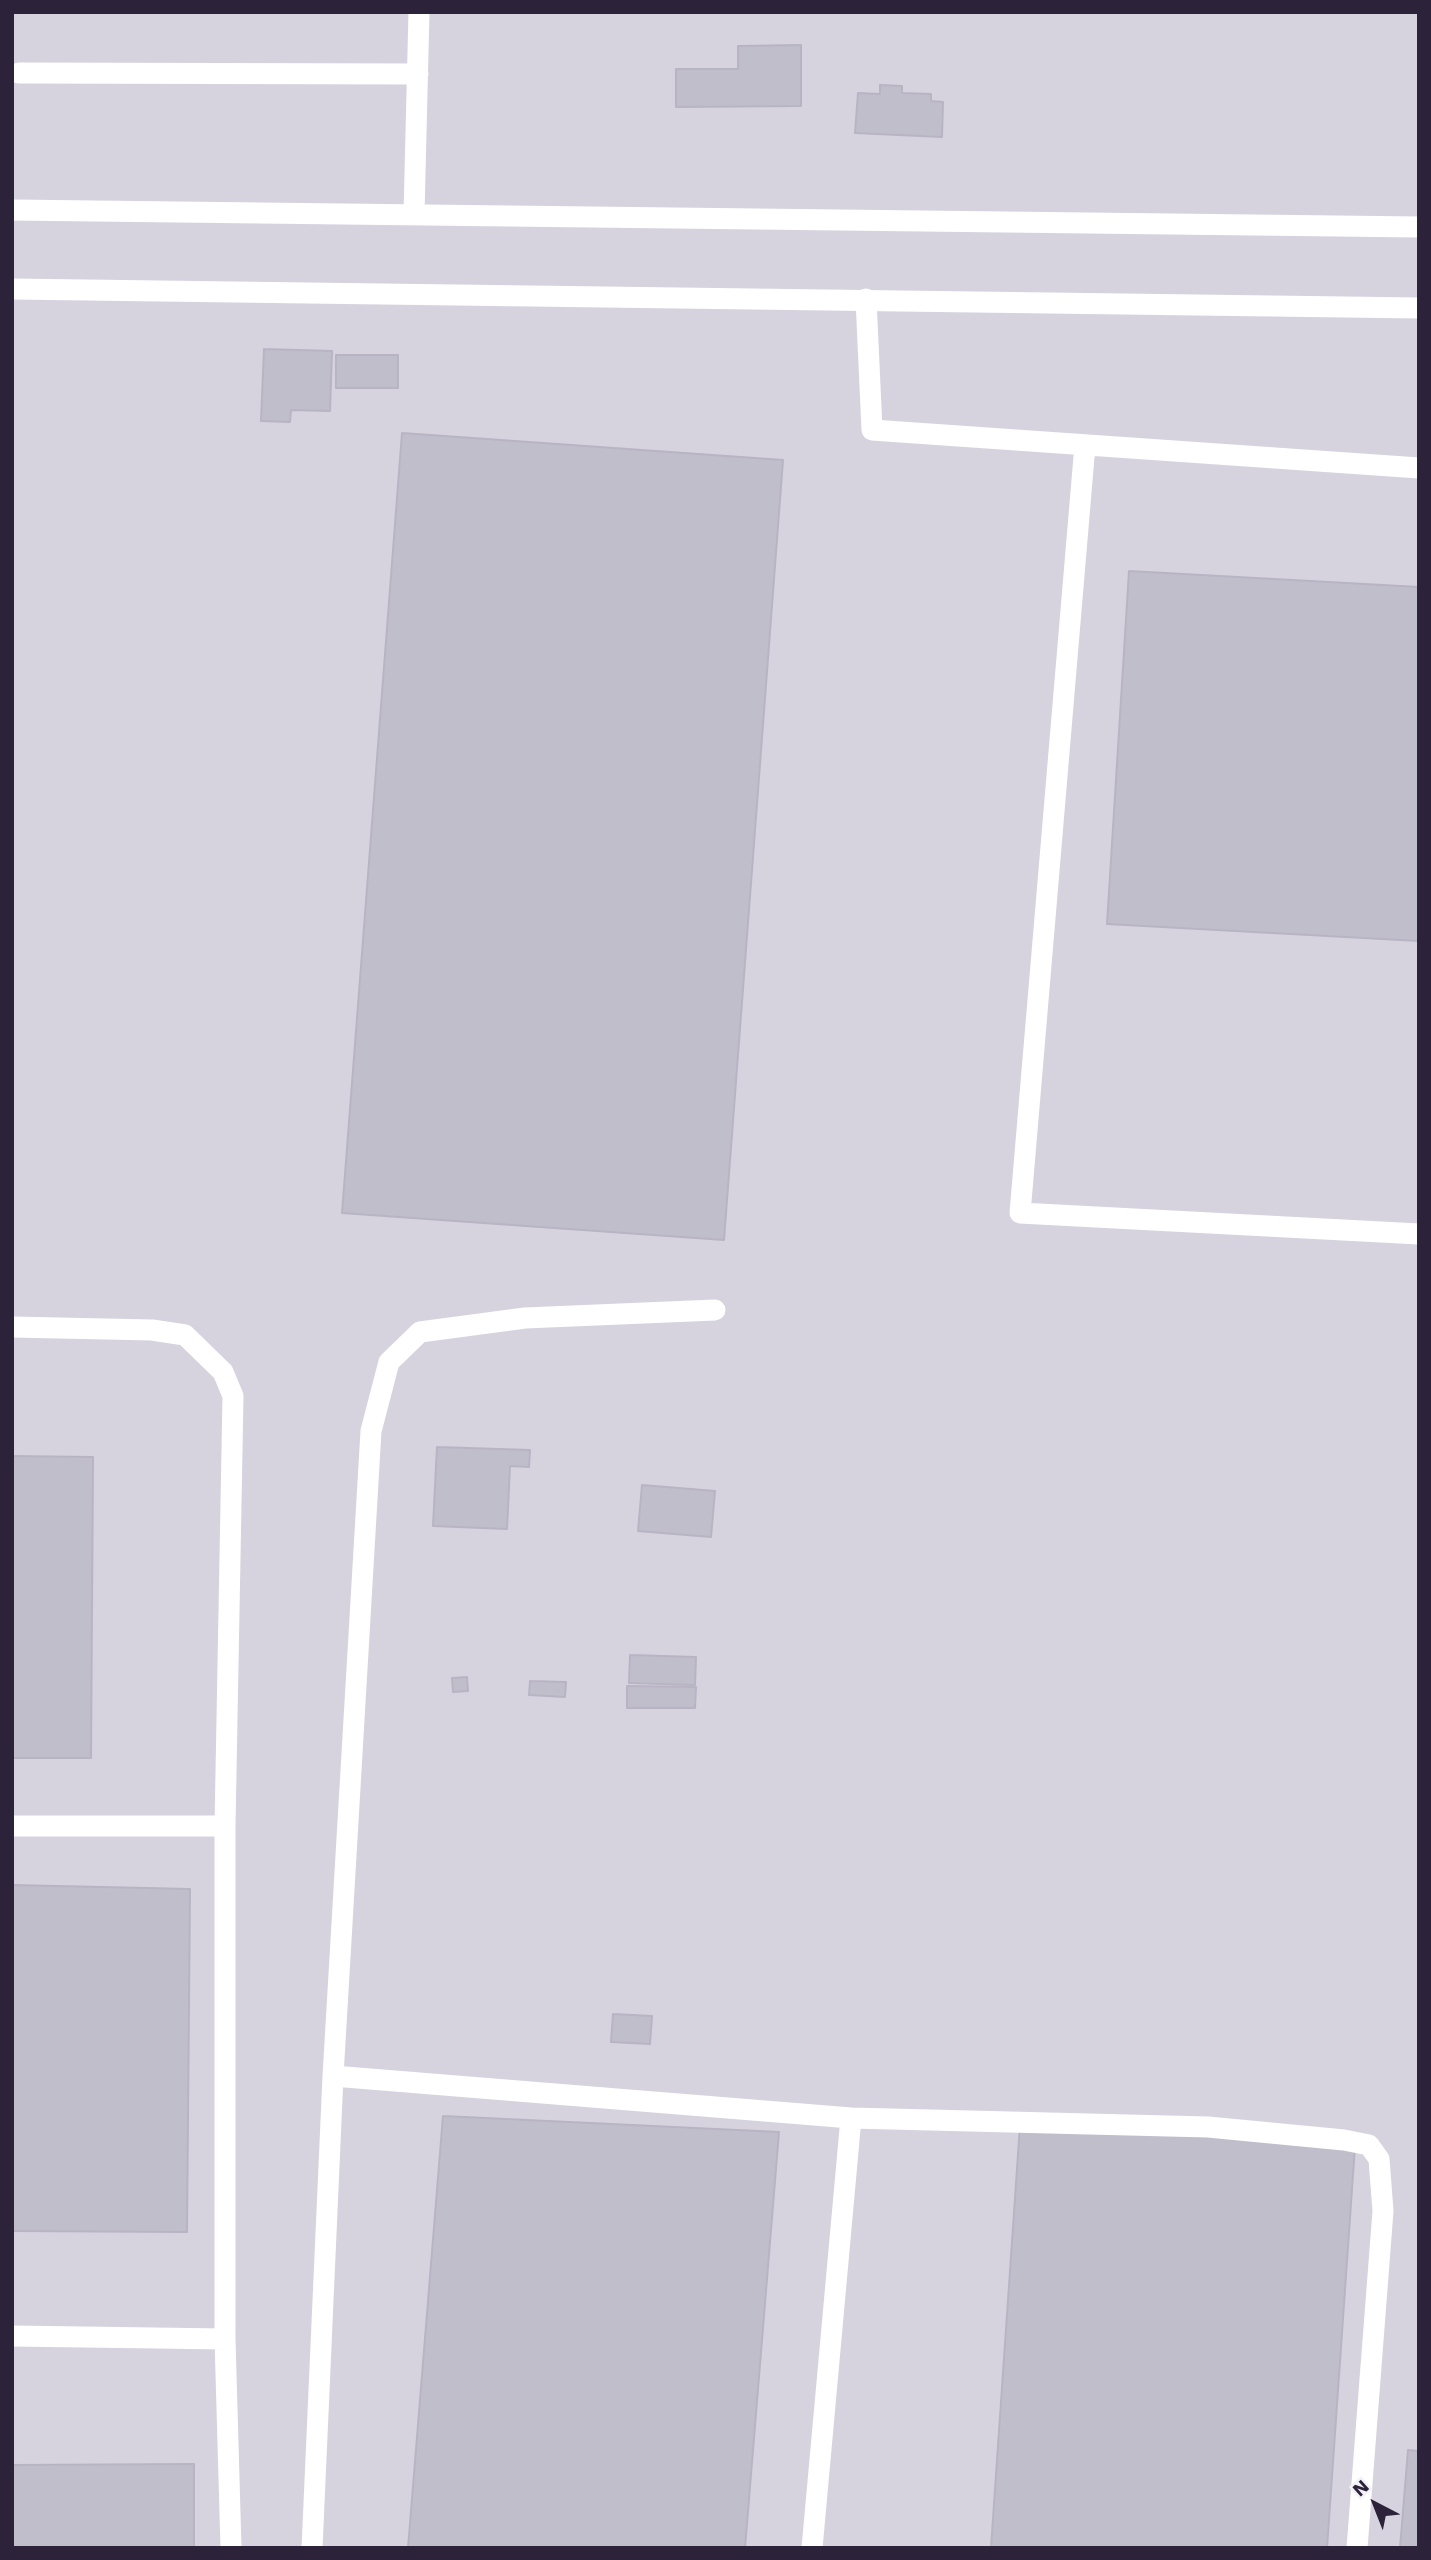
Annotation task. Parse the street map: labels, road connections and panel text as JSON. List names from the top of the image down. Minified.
{"north":"top left"}
